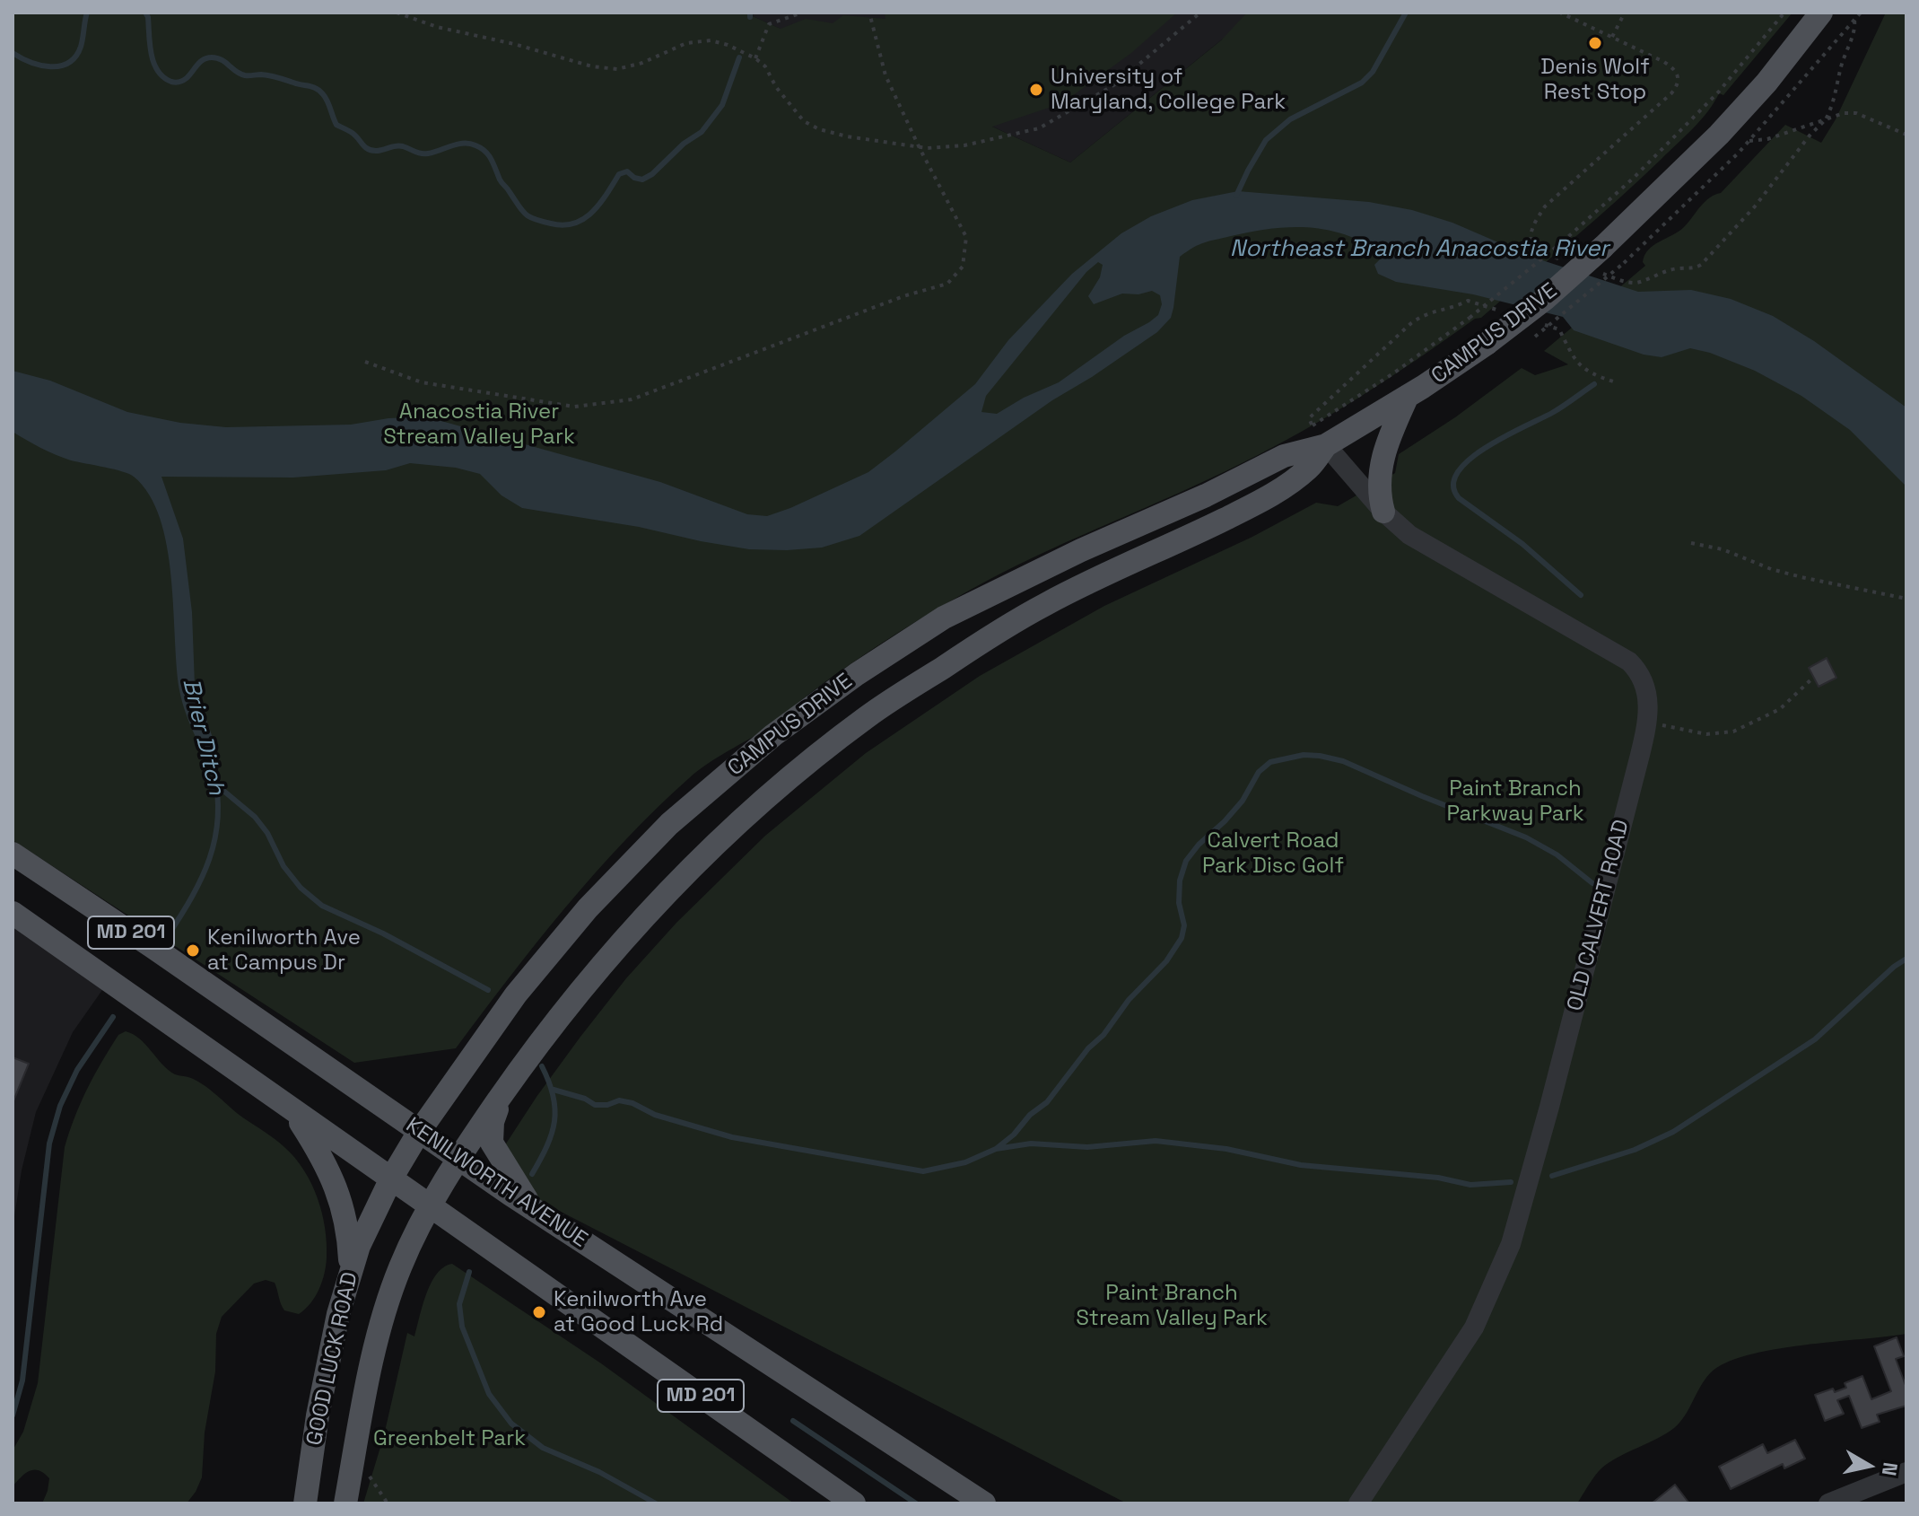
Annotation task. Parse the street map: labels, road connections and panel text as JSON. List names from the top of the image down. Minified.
{"streets":{"main road":["CAMPUS DRIVE","MD 201","KENILWORTH AVENUE","GOOD LUCK ROAD"],"street":["OLD CALVERT ROAD"]},"crossings":[["CAMPUS DRIVE","OLD CALVERT ROAD"],["CAMPUS DRIVE","MD 201"],["CAMPUS DRIVE","KENILWORTH AVENUE"],["CAMPUS DRIVE","GOOD LUCK ROAD"],["MD 201","GOOD LUCK ROAD"]],"water":["Northeast Branch Anacostia River","Brier Ditch"],"parks":["Anacostia River Stream Valley Park","Paint Branch Parkway Park","Calvert Road Park Disc Golf","Paint Branch Stream Valley Park","Greenbelt Park"],"places":["Denis Wolf Rest Stop","University of Maryland, College Park","Kenilworth Ave at Campus Dr","Kenilworth Ave at Good Luck Rd"],"north":"right"}
